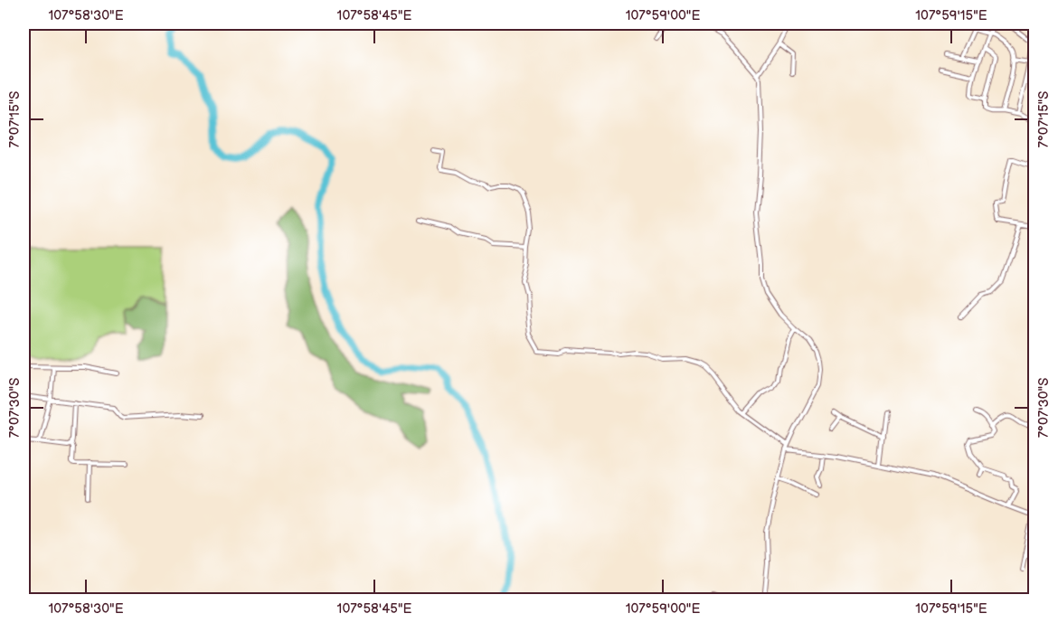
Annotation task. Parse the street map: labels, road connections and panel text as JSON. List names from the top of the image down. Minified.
{"coordinates":["107°58'30\"E","107°58'45\"E","107°59'00\"E","107°59'15\"E","7°07'15\"S","7°07'30\"S"]}
